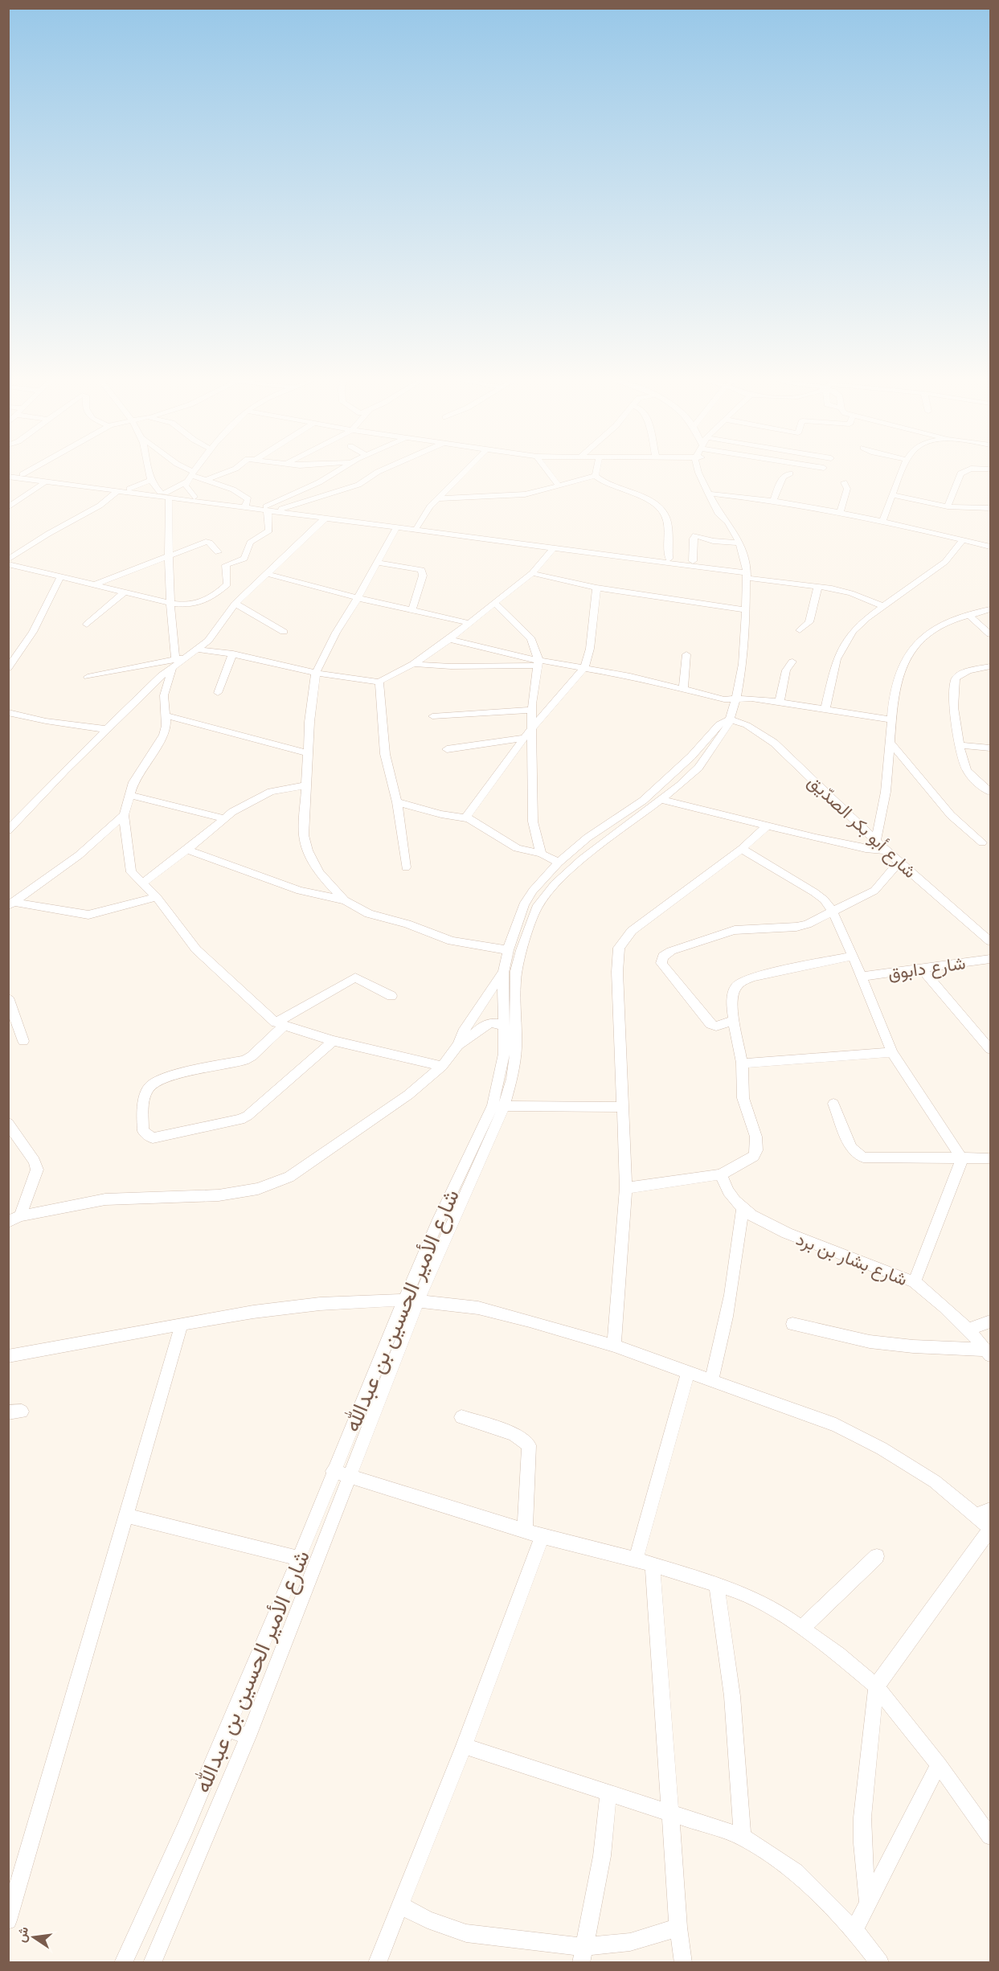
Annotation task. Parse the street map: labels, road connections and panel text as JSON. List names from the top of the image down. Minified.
{"streets":{"street":["شارع أبو بكر الصدّيق","شارع دابوق","شارع بشار بن برد","شارع الأمير الحسين بن عبدالله"]},"crossings":[["شارع أبو بكر الصدّيق","شارع الأمير الحسين بن عبدالله"]],"north":"left"}
